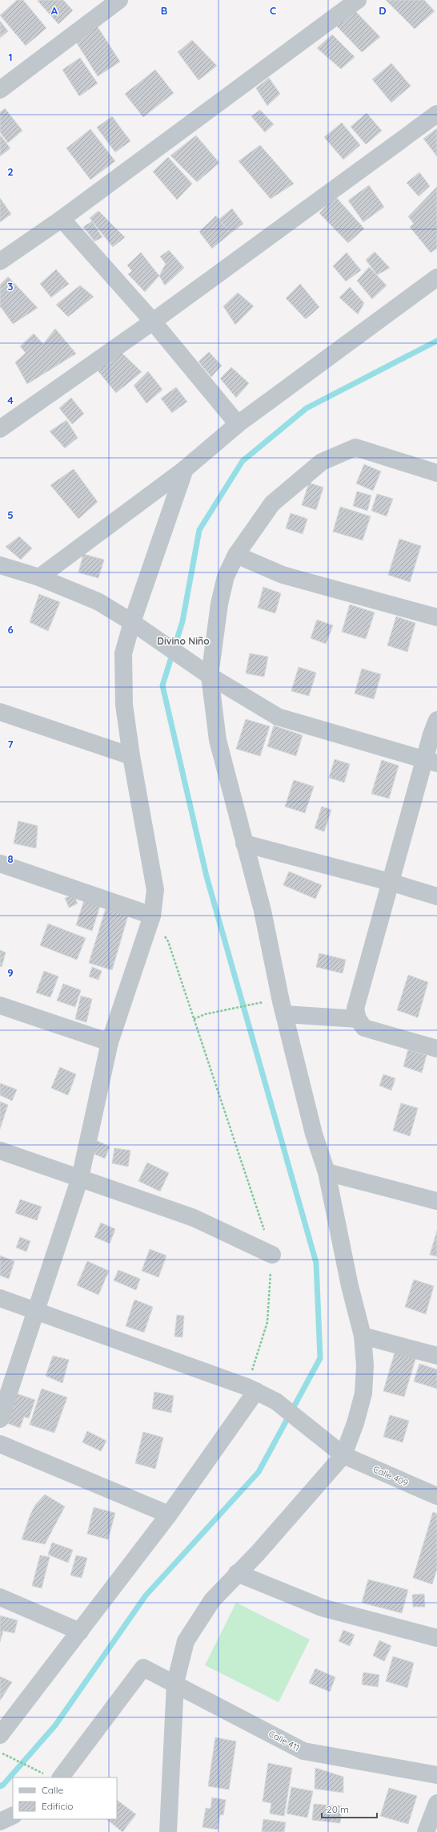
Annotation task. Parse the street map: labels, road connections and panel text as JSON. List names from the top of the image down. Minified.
{"streets":{"street":["Calle 409","Calle 411"]},"districts":["Divino Niño"],"legend":["Calle","Edificio"],"scale_bar":"20 m","grid":{"columns":["A","B","C","D"],"rows":["1","2","3","4","5","6","7","8","9"]}}
